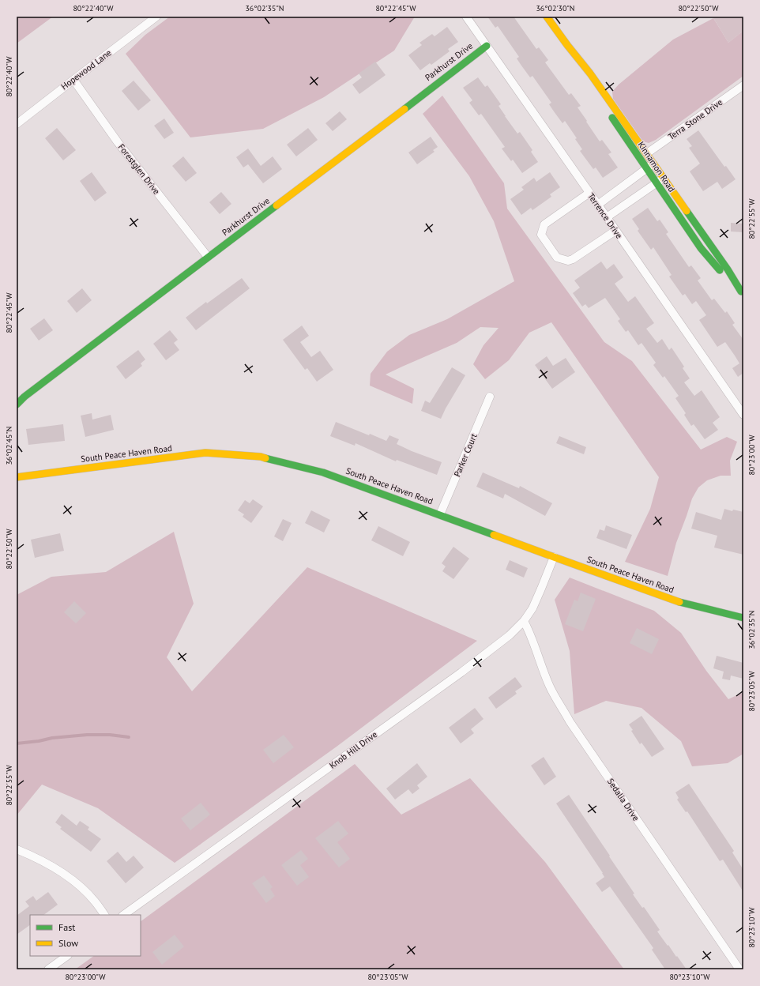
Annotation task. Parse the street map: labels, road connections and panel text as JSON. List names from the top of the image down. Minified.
{"streets":{"main road":["Parkhurst Drive","Kinnamon Road","South Peace Haven Road"],"street":["Hopewood Lane","Terra Stone Drive","Forestglen Drive","Terrence Drive","Parker Court","Knob Hill Drive","Sedalia Drive"]},"crossings":[["Parkhurst Drive","Forestglen Drive"],["Parkhurst Drive","Terrence Drive"],["Hopewood Lane","Forestglen Drive"],["Terra Stone Drive","Kinnamon Road"],["South Peace Haven Road","Parker Court"],["South Peace Haven Road","Knob Hill Drive"],["Knob Hill Drive","Sedalia Drive"]],"legend":["Fast","Slow"],"coordinates":["80°22'40\"W","36°02'35\"N","80°22'45\"W","36°02'30\"N","80°22'50\"W","80°22'55\"W","36°02'45\"N","80°23'00\"W","80°23'05\"W","80°23'10\"W"]}
